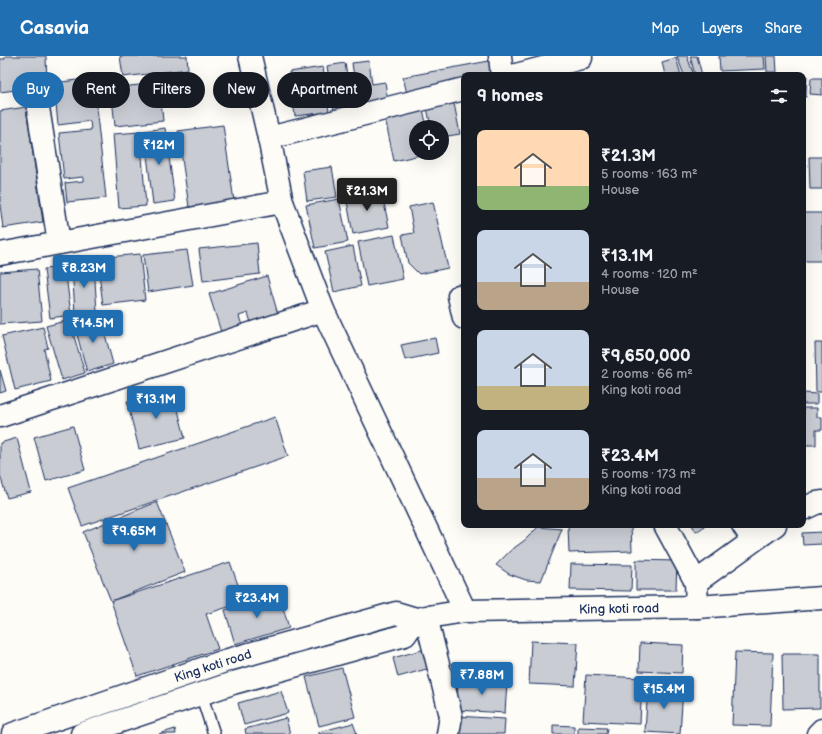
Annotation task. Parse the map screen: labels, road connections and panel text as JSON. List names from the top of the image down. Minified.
{"streets":{"street":["King koti road"]},"page":{"header":"Casavia","nav":["Map","Layers","Share"],"chip":["Buy","Rent","Filters","New","Apartment"],"heading":"9 homes","list":[{"name":"₹21.3M","note":"5 rooms · 163 m² · House"},{"name":"₹13.1M","note":"4 rooms · 120 m² · House"},{"name":"₹9,650,000","note":"2 rooms · 66 m² · King koti road"},{"name":"₹23.4M","note":"5 rooms · 173 m² · King koti road"}],"price":["₹12M","₹21.3M","₹8.23M","₹14.5M","₹13.1M","₹9.65M","₹23.4M","₹7.88M","₹15.4M"]}}
